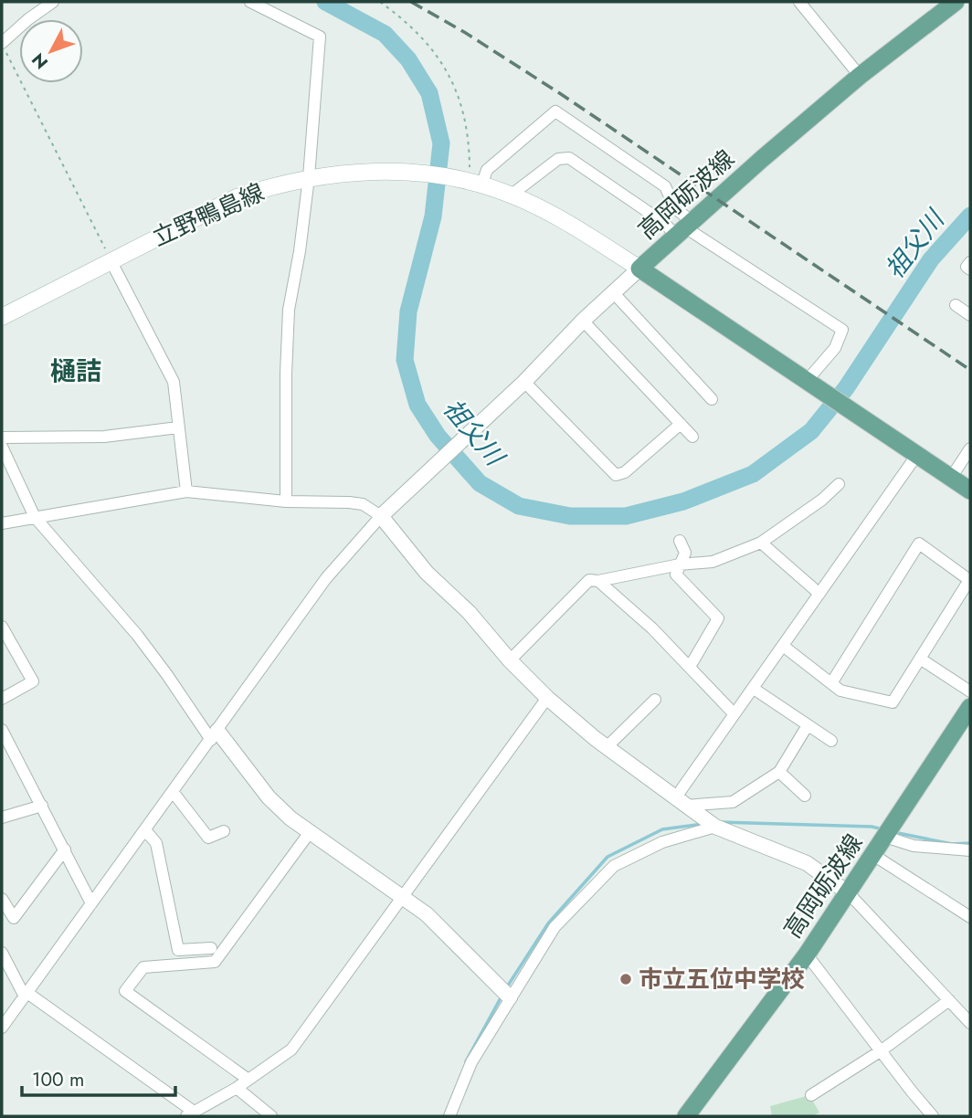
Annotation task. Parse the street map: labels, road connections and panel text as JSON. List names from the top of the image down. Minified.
{"streets":{"main road":["高岡砺波線","立野鴨島線"]},"crossings":[["高岡砺波線","立野鴨島線"]],"districts":["樋詰"],"water":["祖父川"],"places":["市立五位中学校"],"scale_bar":"100 m","north":"bottom left"}
